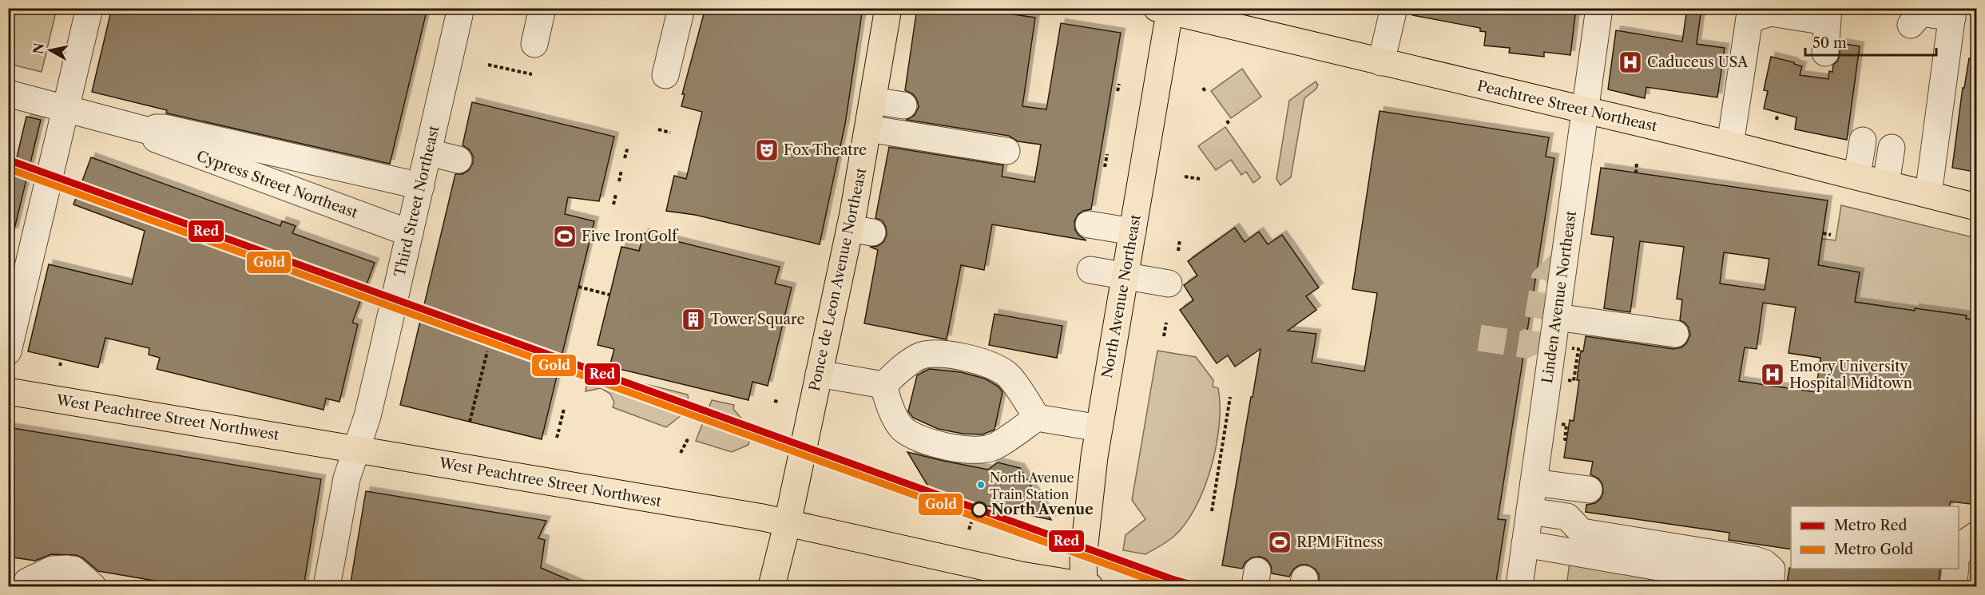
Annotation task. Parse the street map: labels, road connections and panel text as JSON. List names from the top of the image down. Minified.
{"streets":{"main road":["Peachtree Street Northeast","Ponce de Leon Avenue Northeast","North Avenue Northeast","West Peachtree Street Northwest"],"street":["Cypress Street Northeast","Third Street Northeast","Linden Avenue Northeast"]},"crossings":[["Peachtree Street Northeast","North Avenue Northeast"],["Peachtree Street Northeast","Linden Avenue Northeast"],["Cypress Street Northeast","Third Street Northeast"],["Third Street Northeast","West Peachtree Street Northwest"],["Ponce de Leon Avenue Northeast","West Peachtree Street Northwest"],["North Avenue Northeast","West Peachtree Street Northwest"]],"places":{"hospital":["Caduceus USA","Emory University Hospital Midtown"],"theatre":["Fox Theatre"],"sports":["Five Iron Golf","RPM Fitness"],"building":["Tower Square"],"other":["North Avenue Train Station","North Avenue"]},"lines":["metro line Red","metro line Gold"],"legend":["Metro Red","Metro Gold"],"scale_bar":"50 m","north":"left"}
